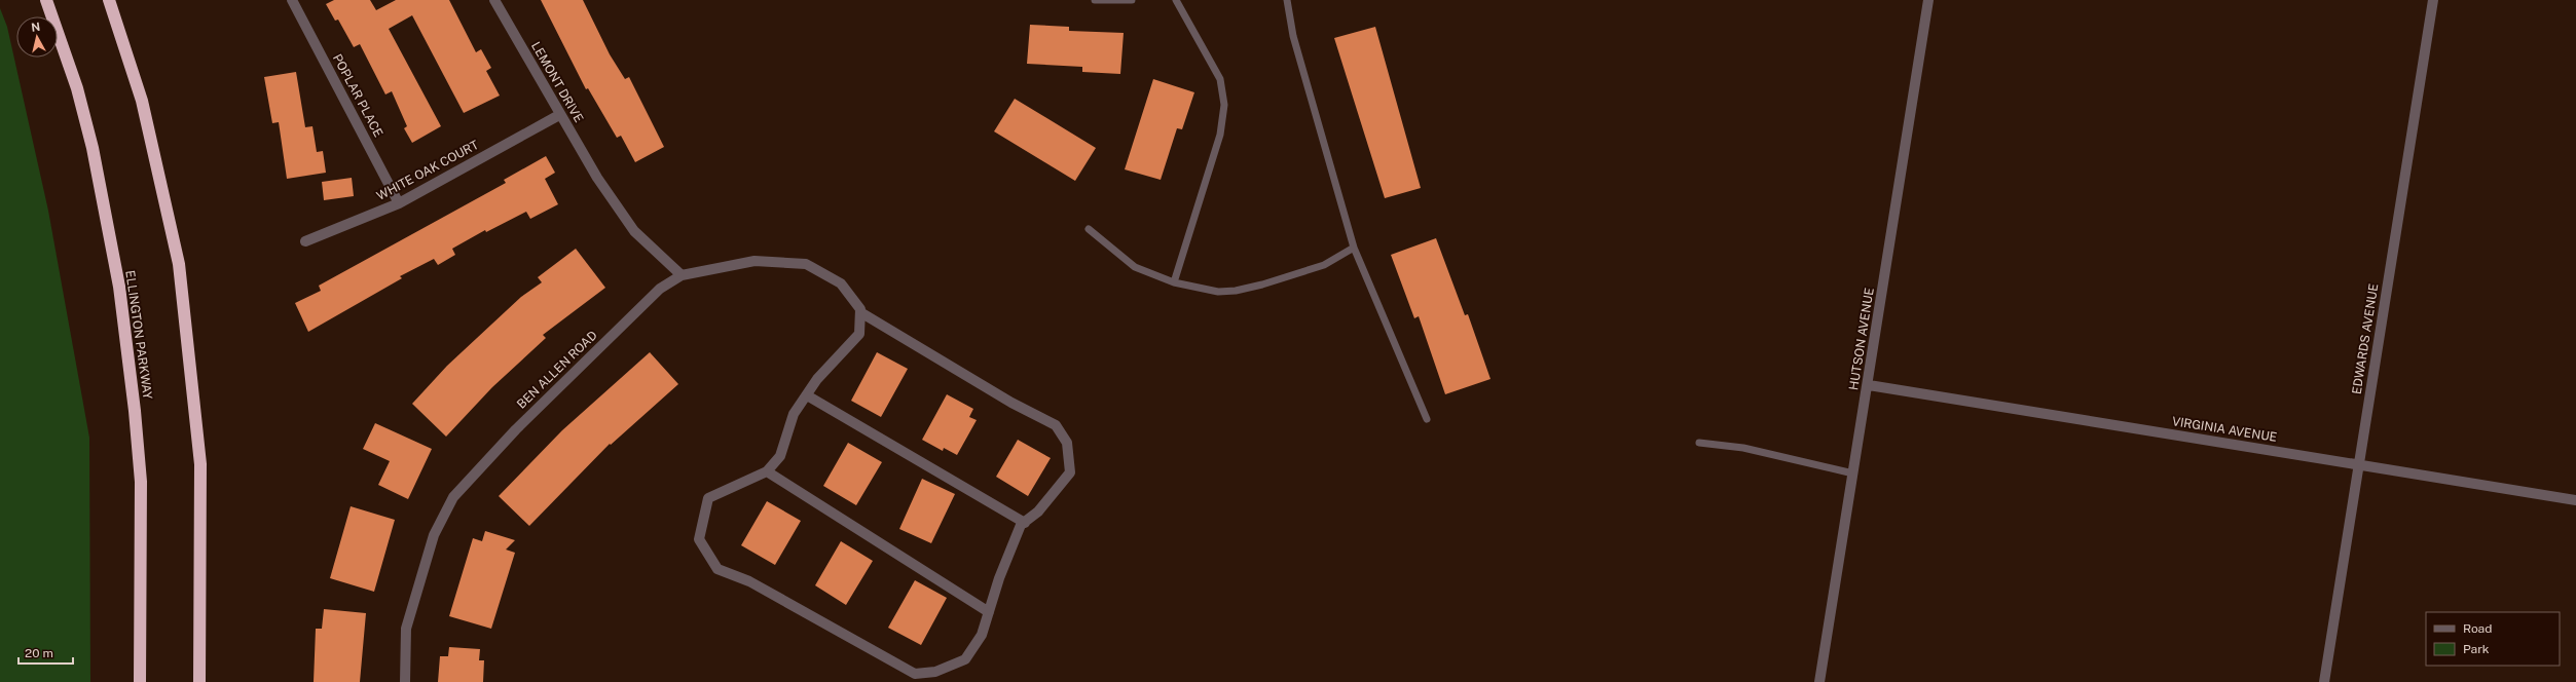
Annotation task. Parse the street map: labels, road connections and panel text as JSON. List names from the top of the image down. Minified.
{"streets":{"highway":["ELLINGTON PARKWAY"],"street":["LEMONT DRIVE","POPLAR PLACE","WHITE OAK COURT","HUTSON AVENUE","EDWARDS AVENUE","BEN ALLEN ROAD","VIRGINIA AVENUE"]},"crossings":[["LEMONT DRIVE","WHITE OAK COURT"],["LEMONT DRIVE","BEN ALLEN ROAD"],["POPLAR PLACE","WHITE OAK COURT"],["HUTSON AVENUE","VIRGINIA AVENUE"],["EDWARDS AVENUE","VIRGINIA AVENUE"]],"legend":["Road","Park"],"scale_bar":"20 m","north":"top"}
